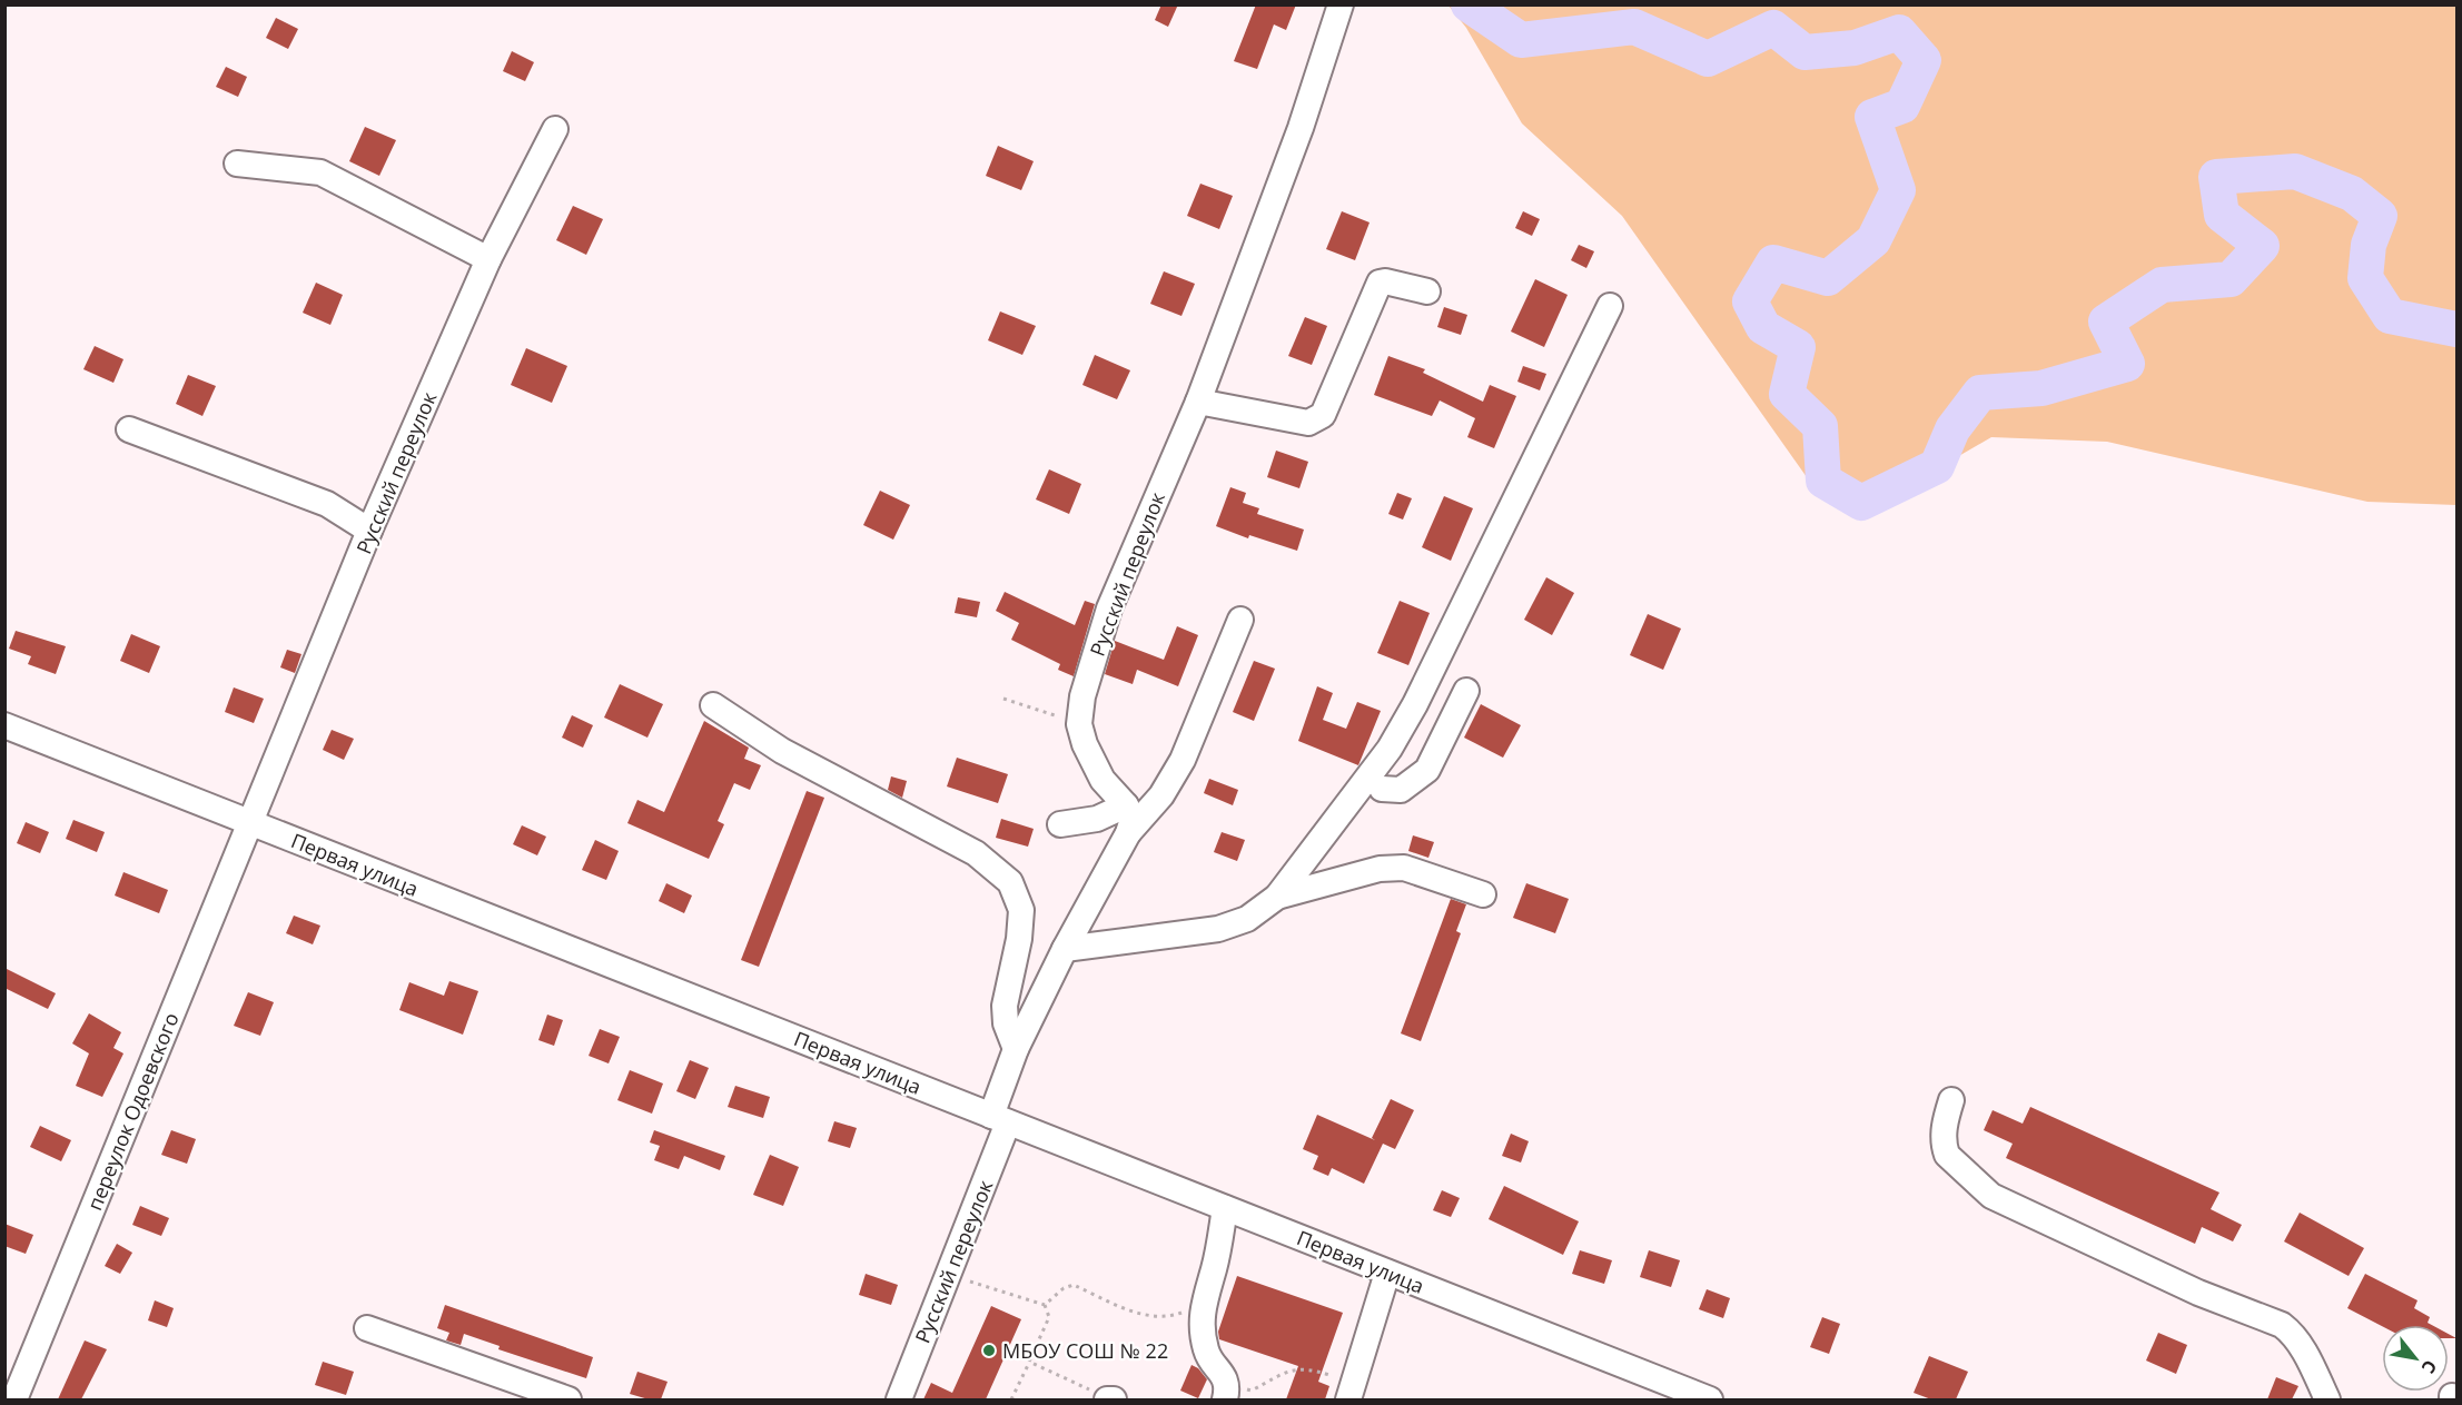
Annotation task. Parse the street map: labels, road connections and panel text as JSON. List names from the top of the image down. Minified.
{"streets":{"street":["Русский переулок","Первая улица","переулок Одоевского"]},"crossings":[["Русский переулок","Первая улица"],["Русский переулок","переулок Одоевского"],["Первая улица","переулок Одоевского"]],"places":["МБОУ СОШ № 22"],"north":"bottom right"}
